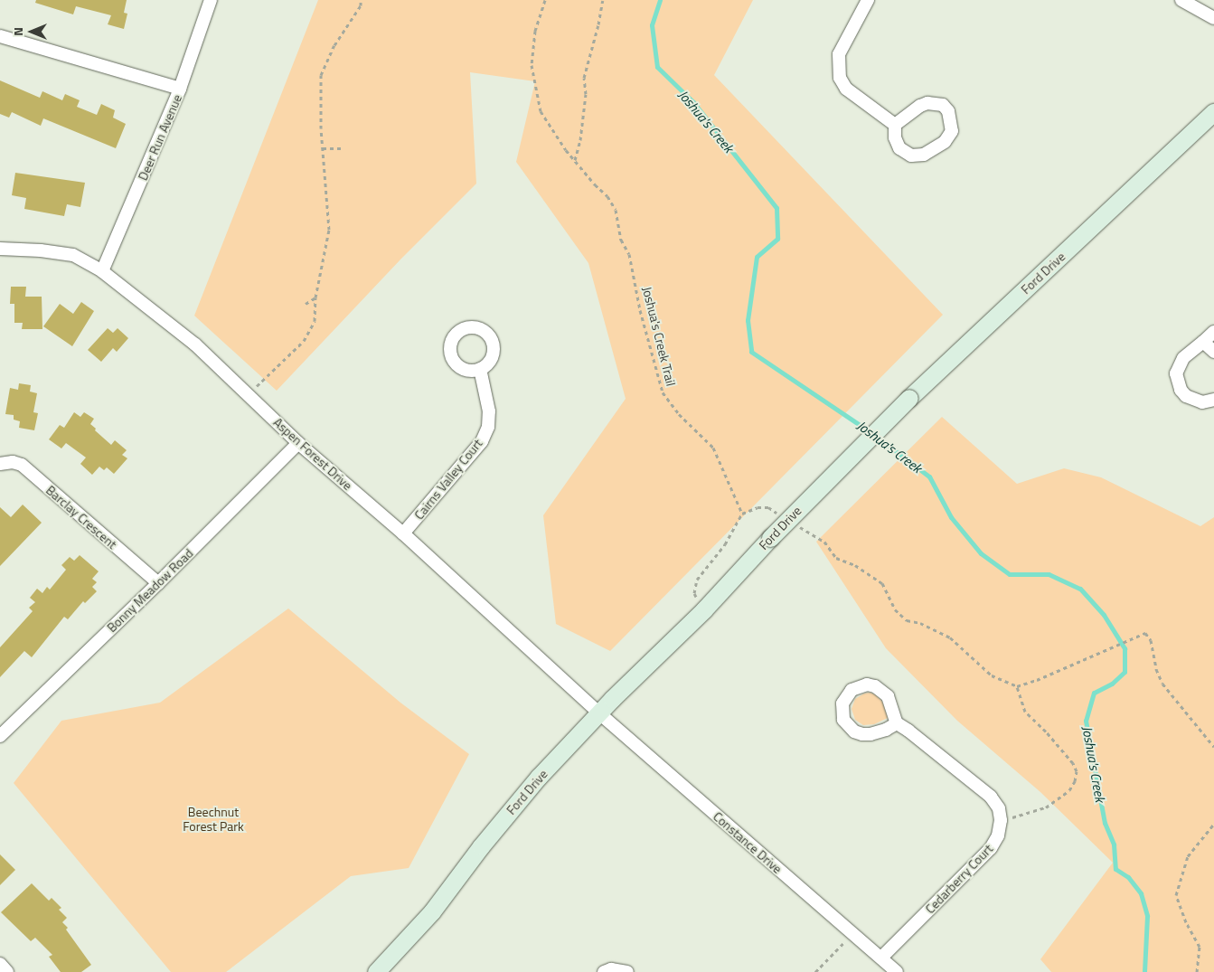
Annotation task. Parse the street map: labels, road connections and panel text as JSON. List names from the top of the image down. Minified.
{"streets":{"main road":["Ford Drive"],"street":["Deer Run Avenue","Aspen Forest Drive","Cairns Valley Court","Barclay Crescent","Bonny Meadow Road","Constance Drive","Cedarberry Court"],"path":["Joshua's Creek Trail"]},"crossings":[["Deer Run Avenue","Aspen Forest Drive"],["Ford Drive","Aspen Forest Drive"],["Ford Drive","Constance Drive"],["Aspen Forest Drive","Cairns Valley Court"],["Aspen Forest Drive","Bonny Meadow Road"],["Aspen Forest Drive","Constance Drive"],["Barclay Crescent","Bonny Meadow Road"],["Constance Drive","Cedarberry Court"]],"water":["Joshua's Creek"],"parks":["Beechnut Forest Park"],"north":"left"}
